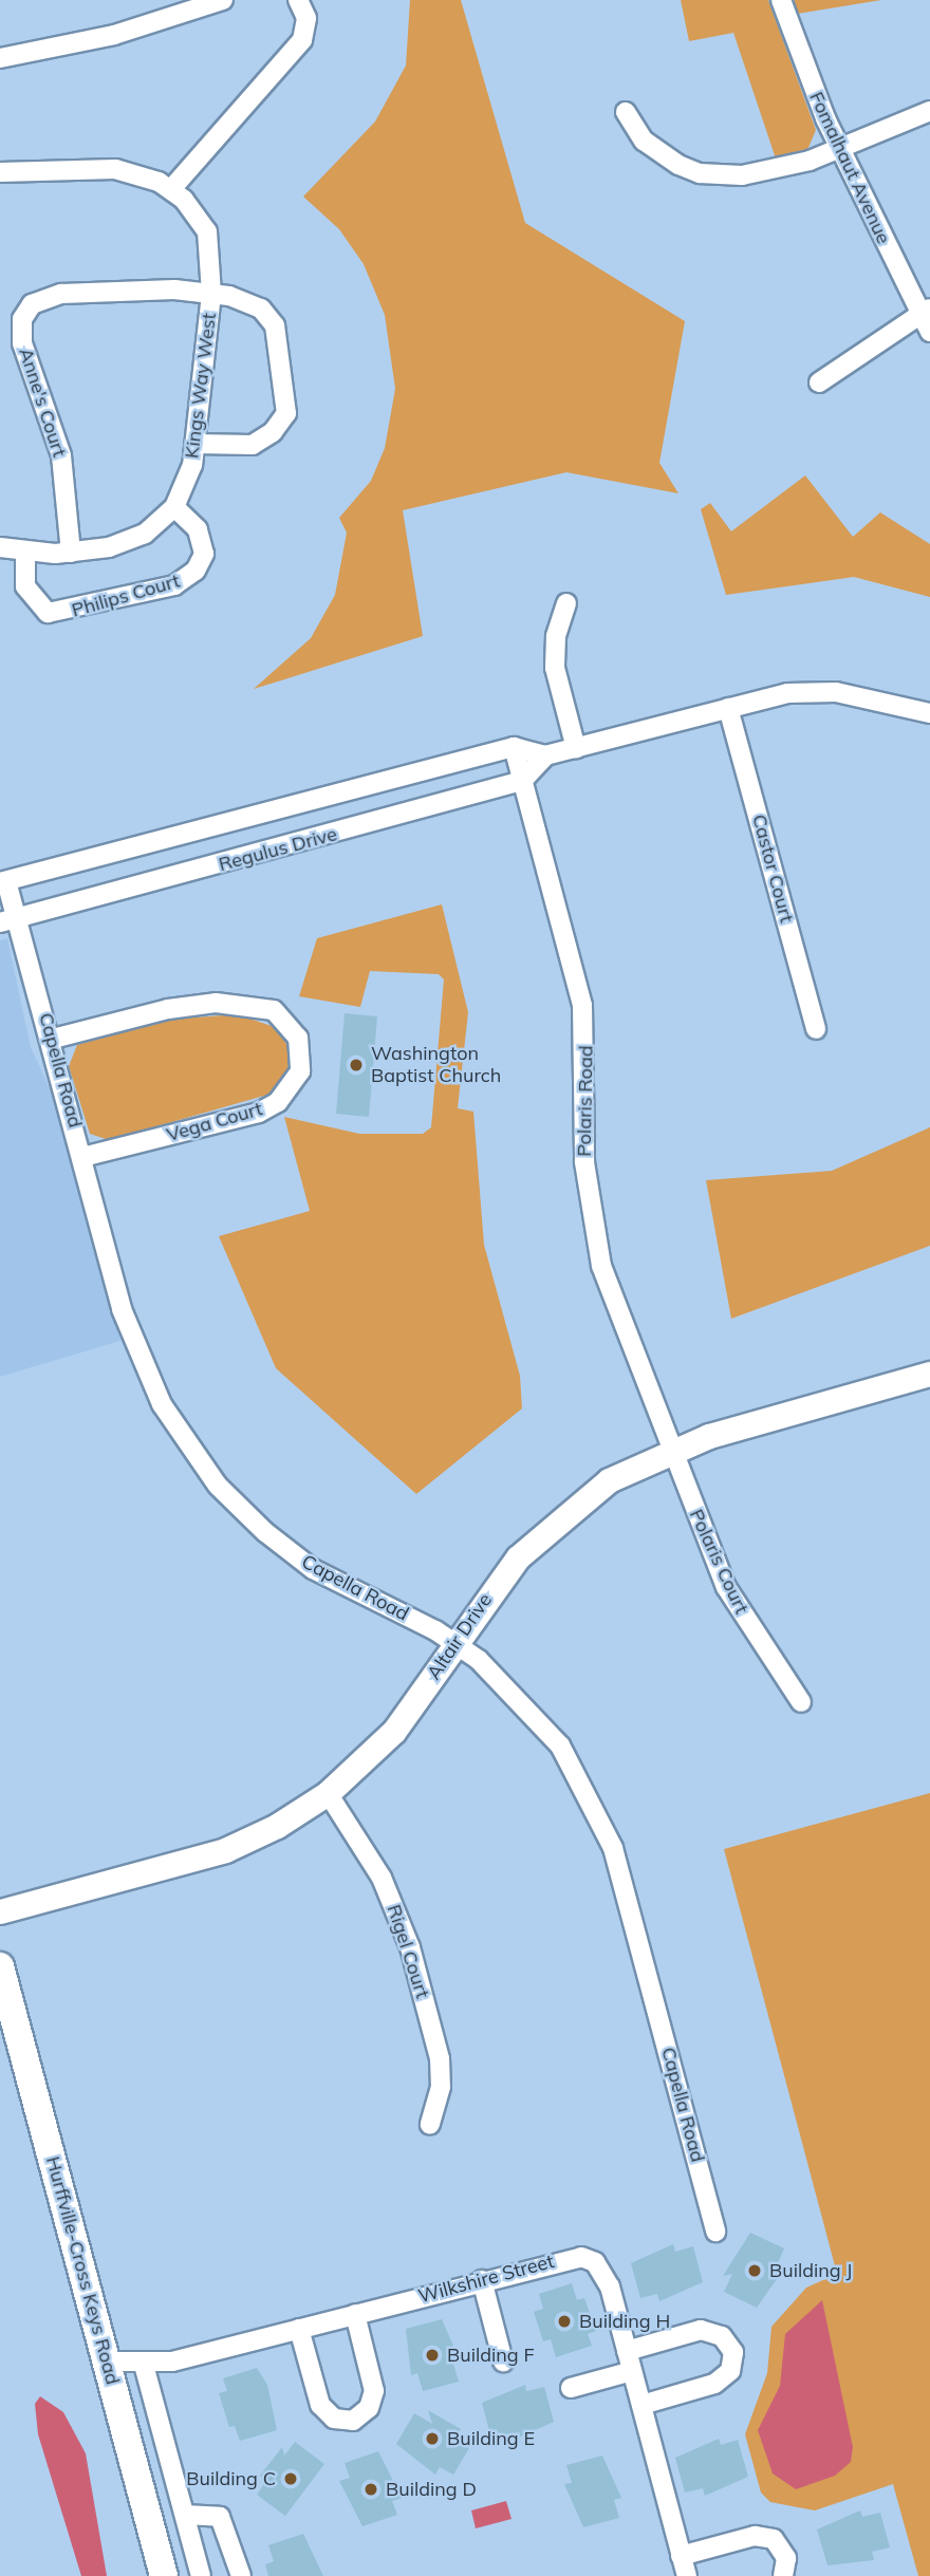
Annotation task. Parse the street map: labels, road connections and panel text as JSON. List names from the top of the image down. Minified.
{"streets":{"main road":["Hurffville-Cross Keys Road"],"street":["Fomalhaut Avenue","Kings Way West","Anne's Court","Philips Court","Regulus Drive","Castor Court","Capella Road","Polaris Road","Vega Court","Polaris Court","Altair Drive","Rigel Court","Wilkshire Street"]},"crossings":[["Kings Way West","Anne's Court"],["Kings Way West","Philips Court"],["Regulus Drive","Capella Road"],["Regulus Drive","Polaris Road"],["Capella Road","Vega Court"],["Capella Road","Altair Drive"],["Polaris Road","Polaris Court"],["Polaris Road","Altair Drive"],["Polaris Court","Altair Drive"],["Altair Drive","Rigel Court"],["Hurffville-Cross Keys Road","Wilkshire Street"]],"places":["Washington Baptist Church","Building J","Building H","Building F","Building E","Building C","Building D"]}
